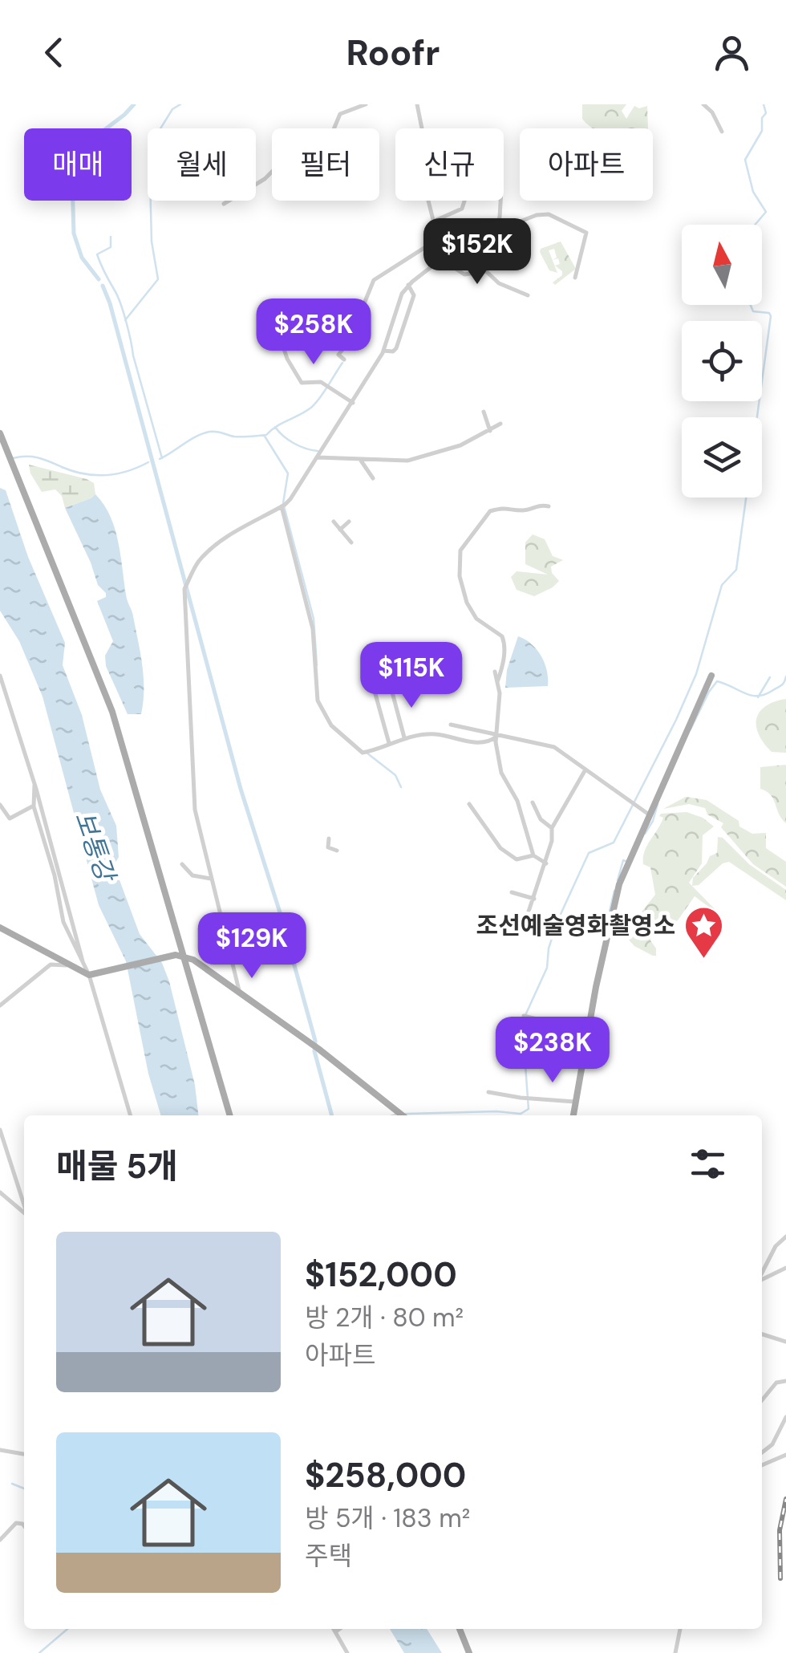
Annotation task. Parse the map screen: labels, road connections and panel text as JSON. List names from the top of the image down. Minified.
{"water":["보통강"],"places":{"place":["조선예술영화촬영소"]},"north":"top","page":{"header":"Roofr","chip":["매매","월세","필터","신규","아파트"],"price":["$152K","$258K","$115K","$129K","$238K"],"heading":"매물 5개","list":[{"name":"$152,000","note":"방 2개 · 80 m² · 아파트"},{"name":"$258,000","note":"방 5개 · 183 m² · 주택"}]}}
